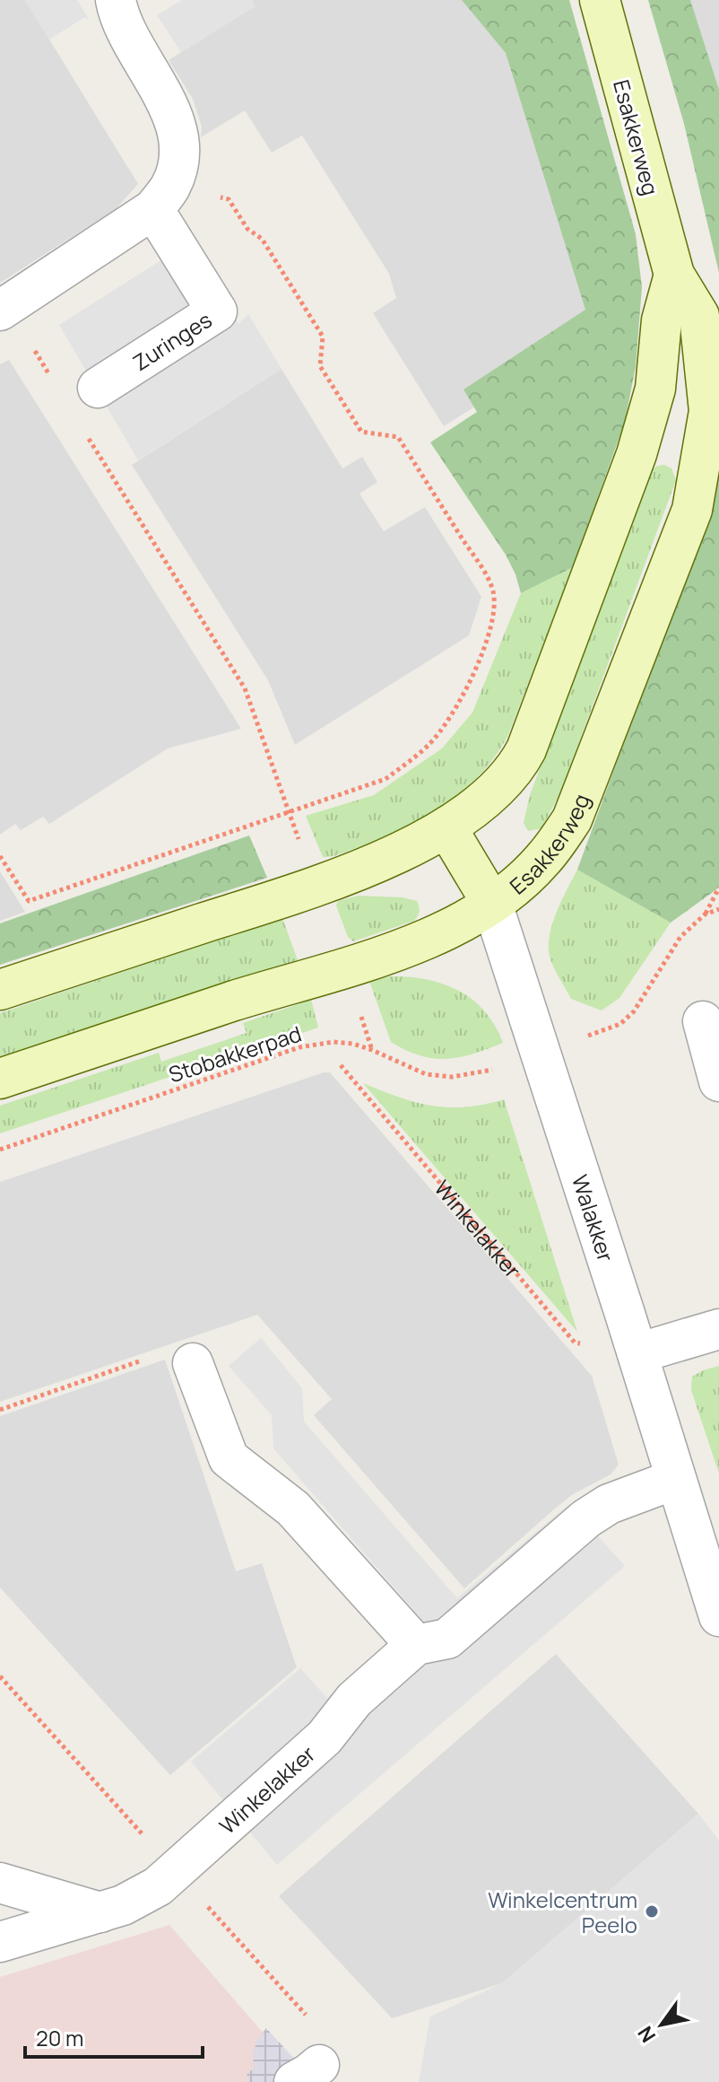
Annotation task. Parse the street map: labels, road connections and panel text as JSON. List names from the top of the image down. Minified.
{"streets":{"street":["Esakkerweg","Zuringes","Walakker","Winkelakker"],"path":["Stobakkerpad"]},"crossings":[["Esakkerweg","Walakker"],["Stobakkerpad","Walakker"],["Walakker","Winkelakker"]],"places":["Winkelcentrum Peelo"],"scale_bar":"20 m","north":"bottom left"}
